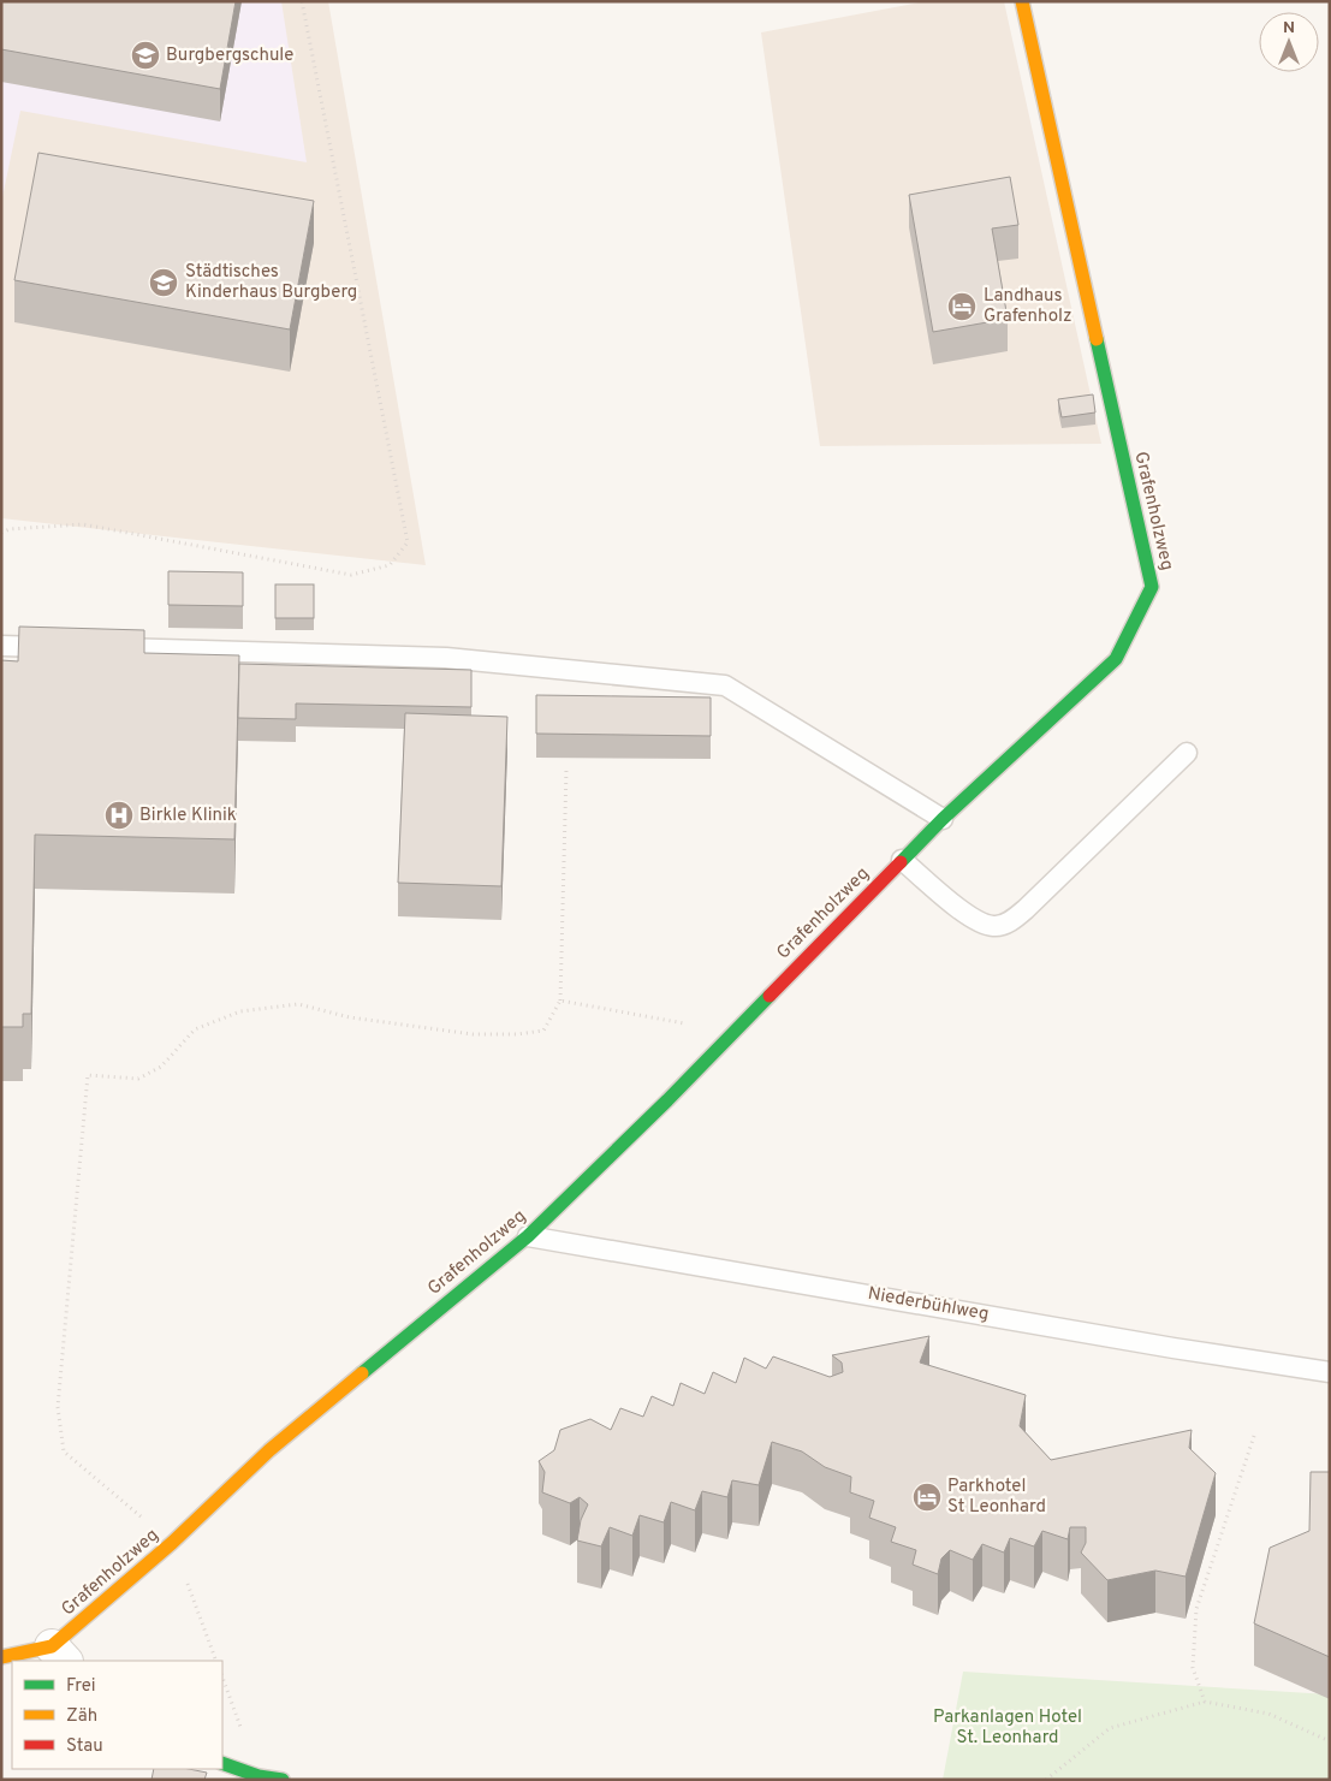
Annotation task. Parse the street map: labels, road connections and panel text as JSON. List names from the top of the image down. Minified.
{"streets":{"street":["Grafenholzweg"],"lane":["Niederbühlweg"]},"crossings":[["Grafenholzweg","Niederbühlweg"]],"parks":["Parkanlagen Hotel St. Leonhard"],"places":{"school or university":["Burgbergschule","Städtisches Kinderhaus Burgberg"],"hotel":["Landhaus Grafenholz","Parkhotel St Leonhard"],"hospital":["Birkle Klinik"]},"legend":["Frei","Zäh","Stau"],"north":"top"}
